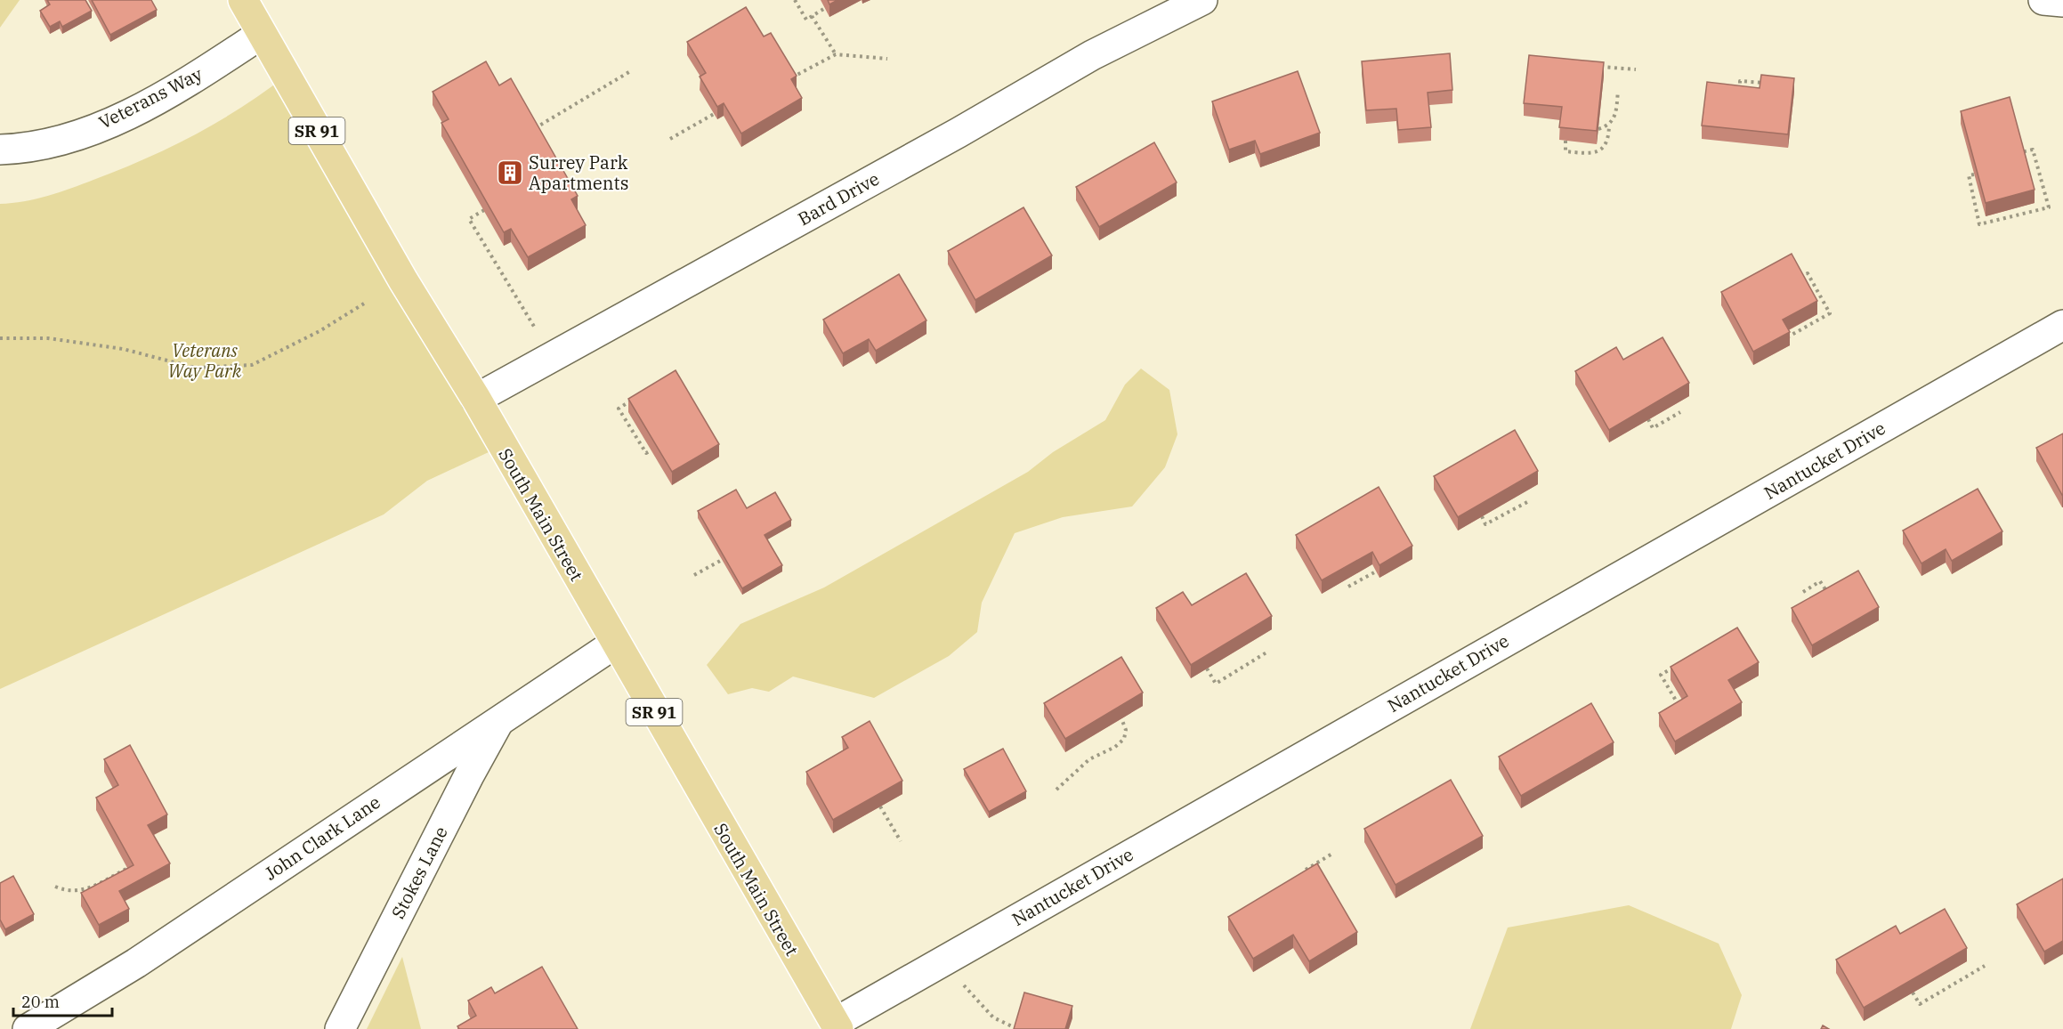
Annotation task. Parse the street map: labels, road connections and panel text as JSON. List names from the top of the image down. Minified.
{"streets":{"main road":["SR 91","South Main Street"],"street":["Veterans Way","Bard Drive","Nantucket Drive","John Clark Lane","Stokes Lane"]},"crossings":[["Veterans Way","South Main Street"],["Bard Drive","South Main Street"],["Nantucket Drive","South Main Street"],["South Main Street","John Clark Lane"],["John Clark Lane","Stokes Lane"]],"parks":["Veterans Way Park"],"places":{"building":["Surrey Park Apartments"]},"scale_bar":"20 m"}
